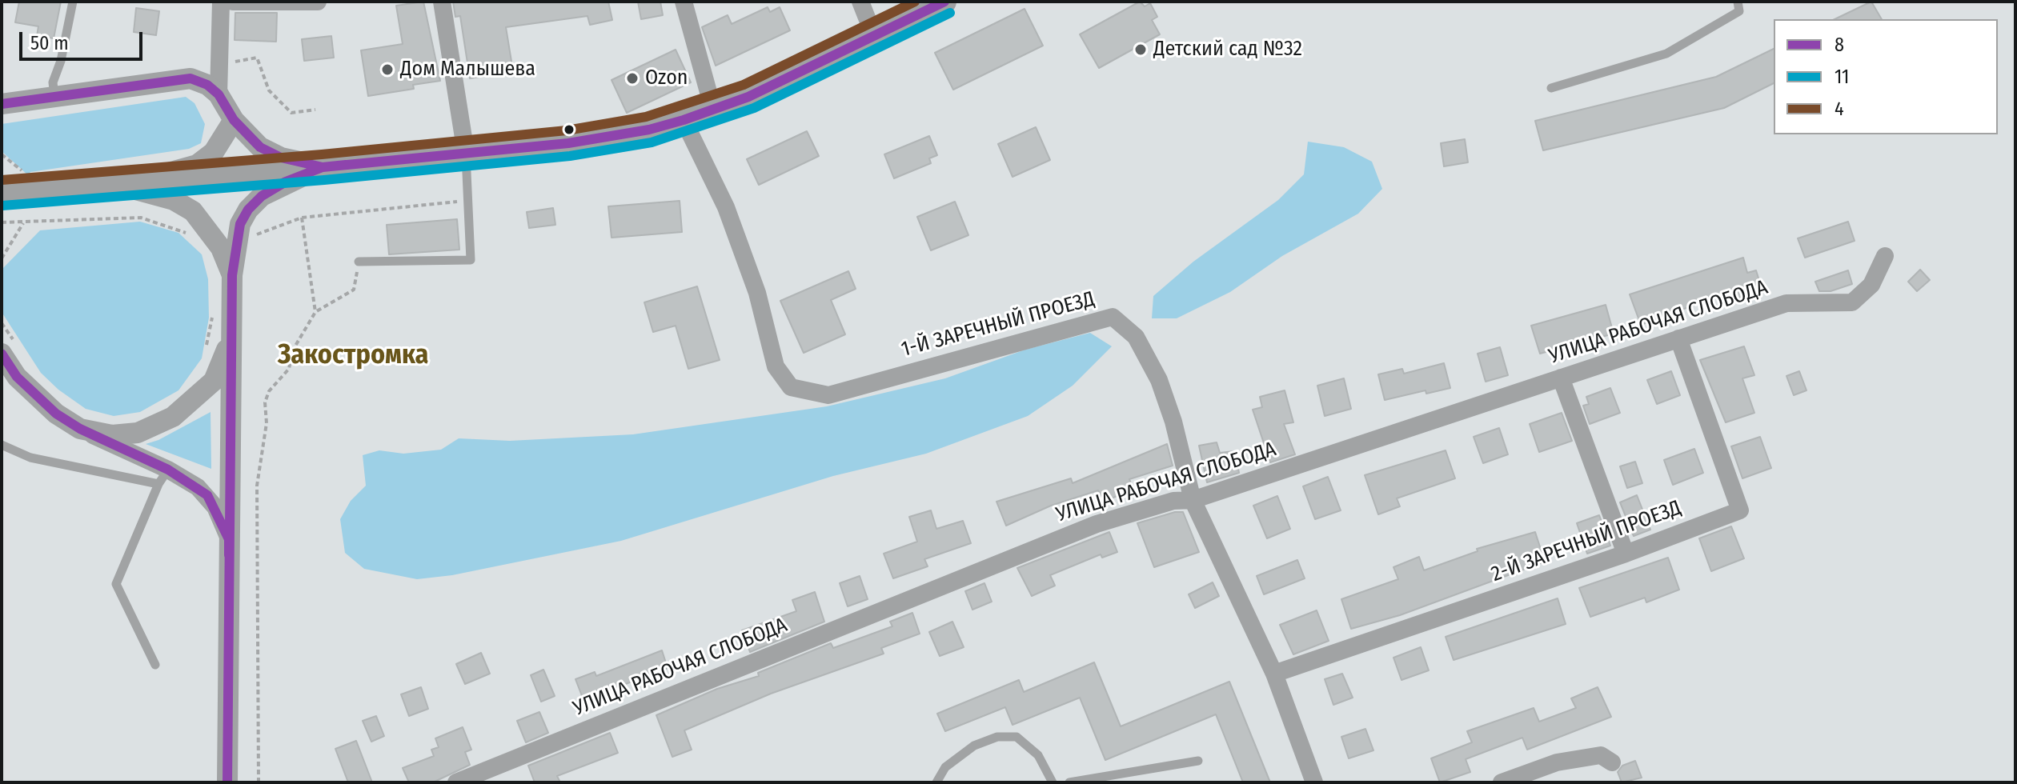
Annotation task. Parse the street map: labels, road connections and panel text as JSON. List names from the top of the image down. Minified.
{"streets":{"street":["УЛИЦА РАБОЧАЯ СЛОБОДА","1-Й ЗАРЕЧНЫЙ ПРОЕЗД","2-Й ЗАРЕЧНЫЙ ПРОЕЗД"]},"crossings":[["УЛИЦА РАБОЧАЯ СЛОБОДА","1-Й ЗАРЕЧНЫЙ ПРОЕЗД"],["УЛИЦА РАБОЧАЯ СЛОБОДА","2-Й ЗАРЕЧНЫЙ ПРОЕЗД"],["1-Й ЗАРЕЧНЫЙ ПРОЕЗД","2-Й ЗАРЕЧНЫЙ ПРОЕЗД"]],"districts":["Закостромка"],"places":["Детский сад №32","Дом Малышева","Ozon"],"lines":["transit line 8","transit line 4","transit line 11"],"legend":["8","11","4"],"scale_bar":"50 m"}
